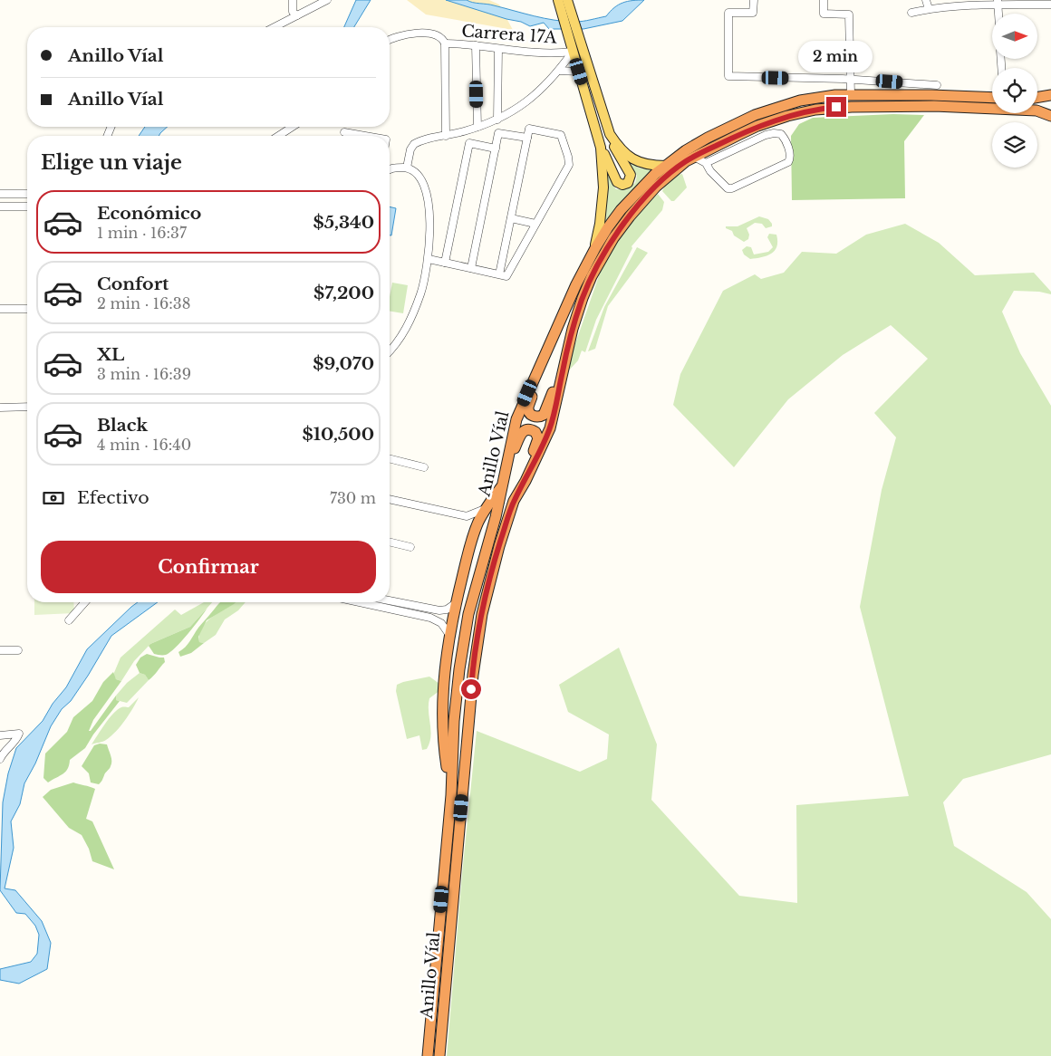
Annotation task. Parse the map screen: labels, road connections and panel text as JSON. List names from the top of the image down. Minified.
{"streets":{"highway":["Anillo Víal"],"street":["Carrera 17A"]},"north":"right","page":{"banner":["Anillo Víal","Anillo Víal"],"bubble":"2 min","heading":"Elige un viaje","list":[{"name":"Económico","note":"1 min · 16:37","value":"$5,340"},{"name":"Confort","note":"2 min · 16:38","value":"$7,200"},{"name":"XL","note":"3 min · 16:39","value":"$9,070"},{"name":"Black","note":"4 min · 16:40","value":"$10,500"}],"pay":["Efectivo","730 m"],"buttons":"Confirmar"}}
